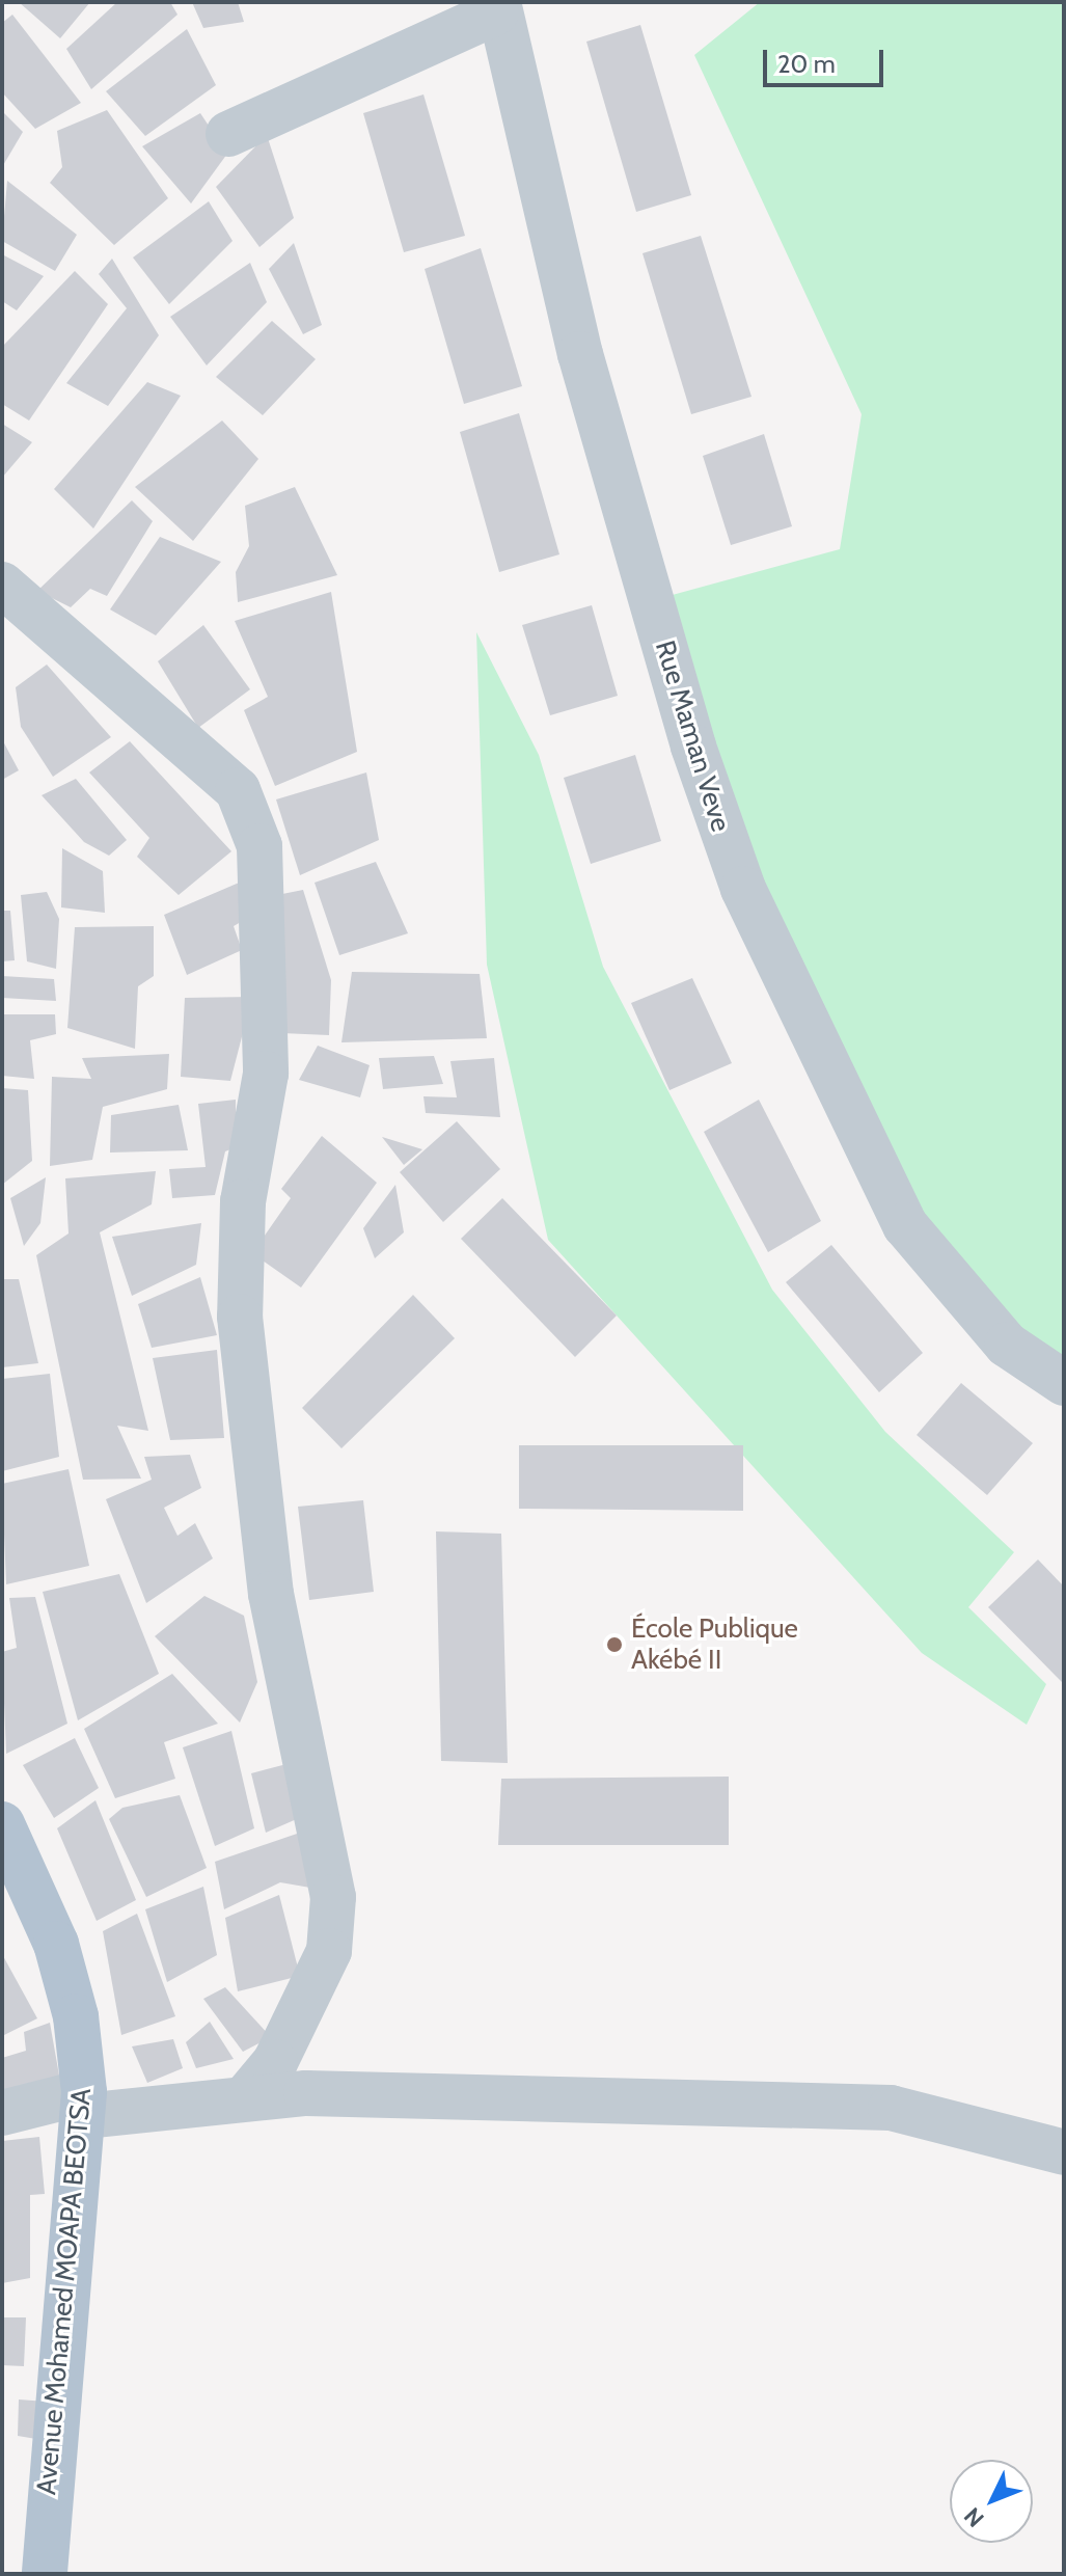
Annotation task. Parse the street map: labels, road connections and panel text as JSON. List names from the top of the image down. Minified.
{"streets":{"main road":["Avenue Mohamed MOAPA BEOTSA"],"street":["Rue Maman Veve"]},"places":["École Publique Akébé II"],"scale_bar":"20 m","north":"bottom left"}
